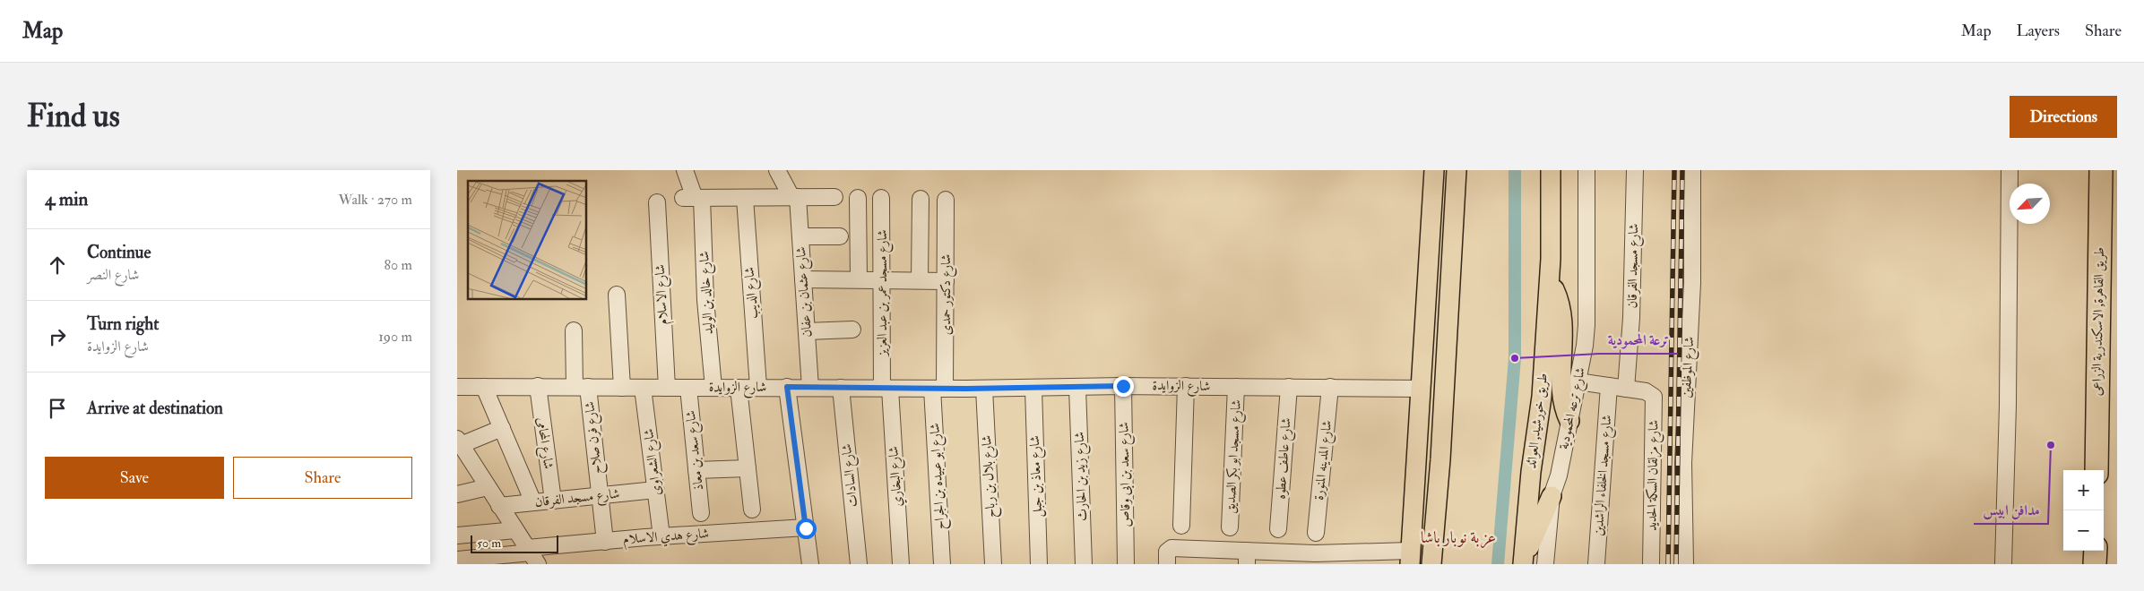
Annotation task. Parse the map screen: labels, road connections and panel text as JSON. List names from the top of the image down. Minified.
{"streets":{"highway":["طريق القاهرة, الاسكندرية الزراعى"],"main road":["طريق خورشيد, العوائد"],"street":["شارع مسجد الفرقان","شارع عثمان بن عفان","شارع خالد بن الوليد","شارع الديب","شارع مسجد عمر بن عبد العزيز","شارع الاسلام","شارع دكتور حمدى","شارع الموظفين","شارع الزوايدة","شارع ترعه المحمودية","شارع فرن صلاح","شارع المحامى","شارع سعد بن معاذ","شارع مسجد ابو بكر الصديق","شارع عاطف عطوه","شارع المدينه المنورة","شارع الشعراوى","شارع سعد بن ابى وقاص","شارع السادات","شارع مسجد الخلفاء الراشدين","شارع مزلقان السكة الحديد","شارع البخاري","شارع ابو عبيده بن الجراح","شارع بلال بن رباح","شارع معاذ بن جبل","شارع زيد بن الحارث","شارع هدي الاسلام"]},"crossings":[["شارع مسجد الفرقان","شارع فرن صلاح"],["شارع مسجد الفرقان","شارع المحامى"],["شارع مسجد الفرقان","شارع الشعراوى"],["شارع مسجد الفرقان","شارع مزلقان السكة الحديد"],["شارع عثمان بن عفان","شارع الزوايدة"],["شارع خالد بن الوليد","شارع الزوايدة"],["شارع الديب","شارع الزوايدة"],["شارع مسجد عمر بن عبد العزيز","شارع الزوايدة"],["شارع مسجد عمر بن عبد العزيز","شارع البخاري"],["شارع الاسلام","شارع الزوايدة"],["شارع دكتور حمدى","شارع الزوايدة"],["شارع دكتور حمدى","شارع ابو عبيده بن الجراح"],["شارع الزوايدة","شارع فرن صلاح"],["شارع الزوايدة","شارع المحامى"],["شارع الزوايدة","شارع سعد بن معاذ"],["شارع الزوايدة","شارع مسجد ابو بكر الصديق"],["شارع الزوايدة","شارع عاطف عطوه"],["شارع الزوايدة","شارع المدينه المنورة"],["شارع الزوايدة","شارع الشعراوى"],["شارع الزوايدة","شارع سعد بن ابى وقاص"],["شارع الزوايدة","شارع السادات"],["شارع الزوايدة","شارع البخاري"],["شارع الزوايدة","شارع ابو عبيده بن الجراح"],["شارع الزوايدة","شارع بلال بن رباح"],["شارع الزوايدة","شارع معاذ بن جبل"],["شارع الزوايدة","شارع زيد بن الحارث"],["شارع فرن صلاح","شارع هدي الاسلام"],["شارع الشعراوى","شارع هدي الاسلام"]],"districts":["عزبة نوبار باشا"],"places":["ترعة المحمودية","مدافن ابيس"],"scale_bar":"50 m","north":"bottom left","page":{"header":"Map","nav":["Map","Layers","Share"],"buttons":["Directions",["Save","Share"]],"title":"Find us","heading":["4 min","Walk · 270 m"],"list":[["Continue","شارع النصر","80 m"],["Turn right","شارع الزوايدة","190 m"],"Arrive at destination"],"map_buttons":["+","−"],"scale":"50 m"}}
